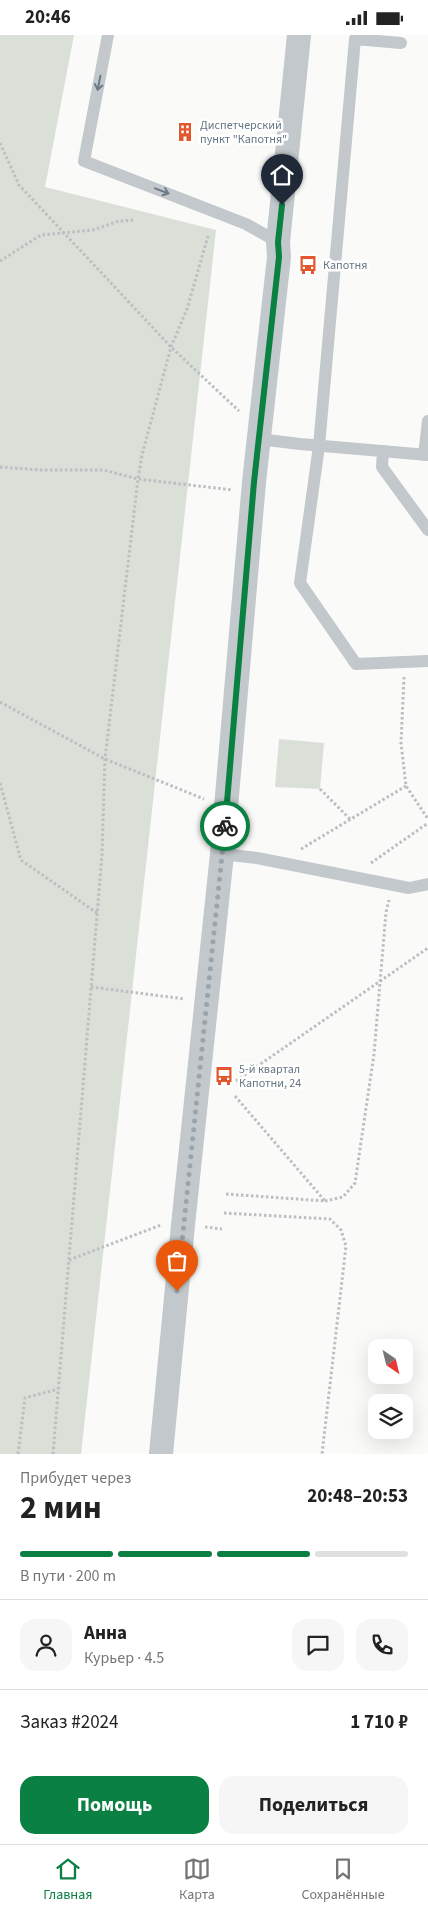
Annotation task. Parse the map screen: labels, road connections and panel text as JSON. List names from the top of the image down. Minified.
{"places":{"building":["Диспетчерский пункт \"Капотня\""],"bus stop":["Капотня","5-й квартал Капотни, 24"]},"north":"bottom right","page":{"status":"20:46","heading":["2 мин","Прибудет через","20:48–20:53"],"panel":["Анна","Курьер · 4.5","Заказ #2024","1 710 ₽"],"bar":"В пути · 200 m","buttons":["Помощь","Поделиться"],"tabs":["Главная","Карта","Сохранённые"]}}
